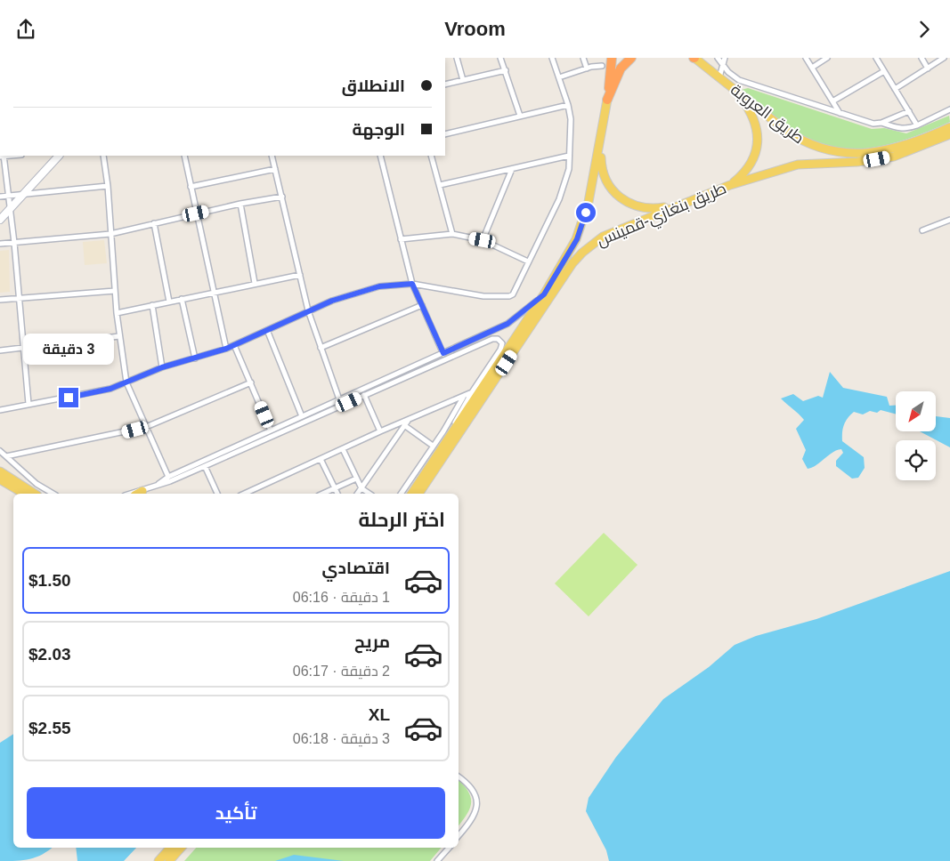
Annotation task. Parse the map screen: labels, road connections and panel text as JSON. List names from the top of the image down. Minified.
{"streets":{"main road":["طريق العروبة","طريق بنغازي-قمينس"]},"north":"bottom left","page":{"header":"Vroom","banner":["الانطلاق","الوجهة"],"bubble":"3 دقيقة","heading":"اختر الرحلة","list":[{"name":"اقتصادي","note":"1 دقيقة · 06:16","value":"$1.50"},{"name":"مريح","note":"2 دقيقة · 06:17","value":"$2.03"},{"name":"XL","note":"3 دقيقة · 06:18","value":"$2.55"}],"buttons":"تأكيد"}}
